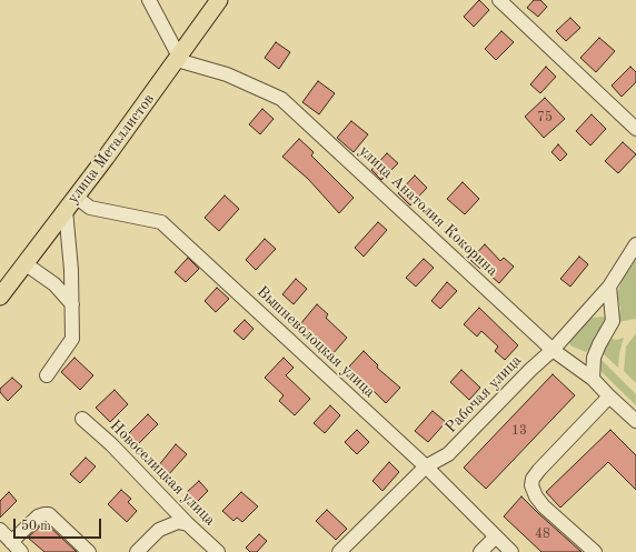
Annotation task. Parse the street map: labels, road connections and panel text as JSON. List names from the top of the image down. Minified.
{"streets":{"main road":["улица Металлистов"],"street":["улица Анатолия Кокорина","Вышневолоцкая улица","Рабочая улица","Новоселицкая улица"]},"crossings":[["улица Металлистов","улица Анатолия Кокорина"],["улица Металлистов","Вышневолоцкая улица"],["улица Анатолия Кокорина","Рабочая улица"],["Вышневолоцкая улица","Рабочая улица"]],"house_numbers":["75","13","48"],"scale_bar":"50 m"}
